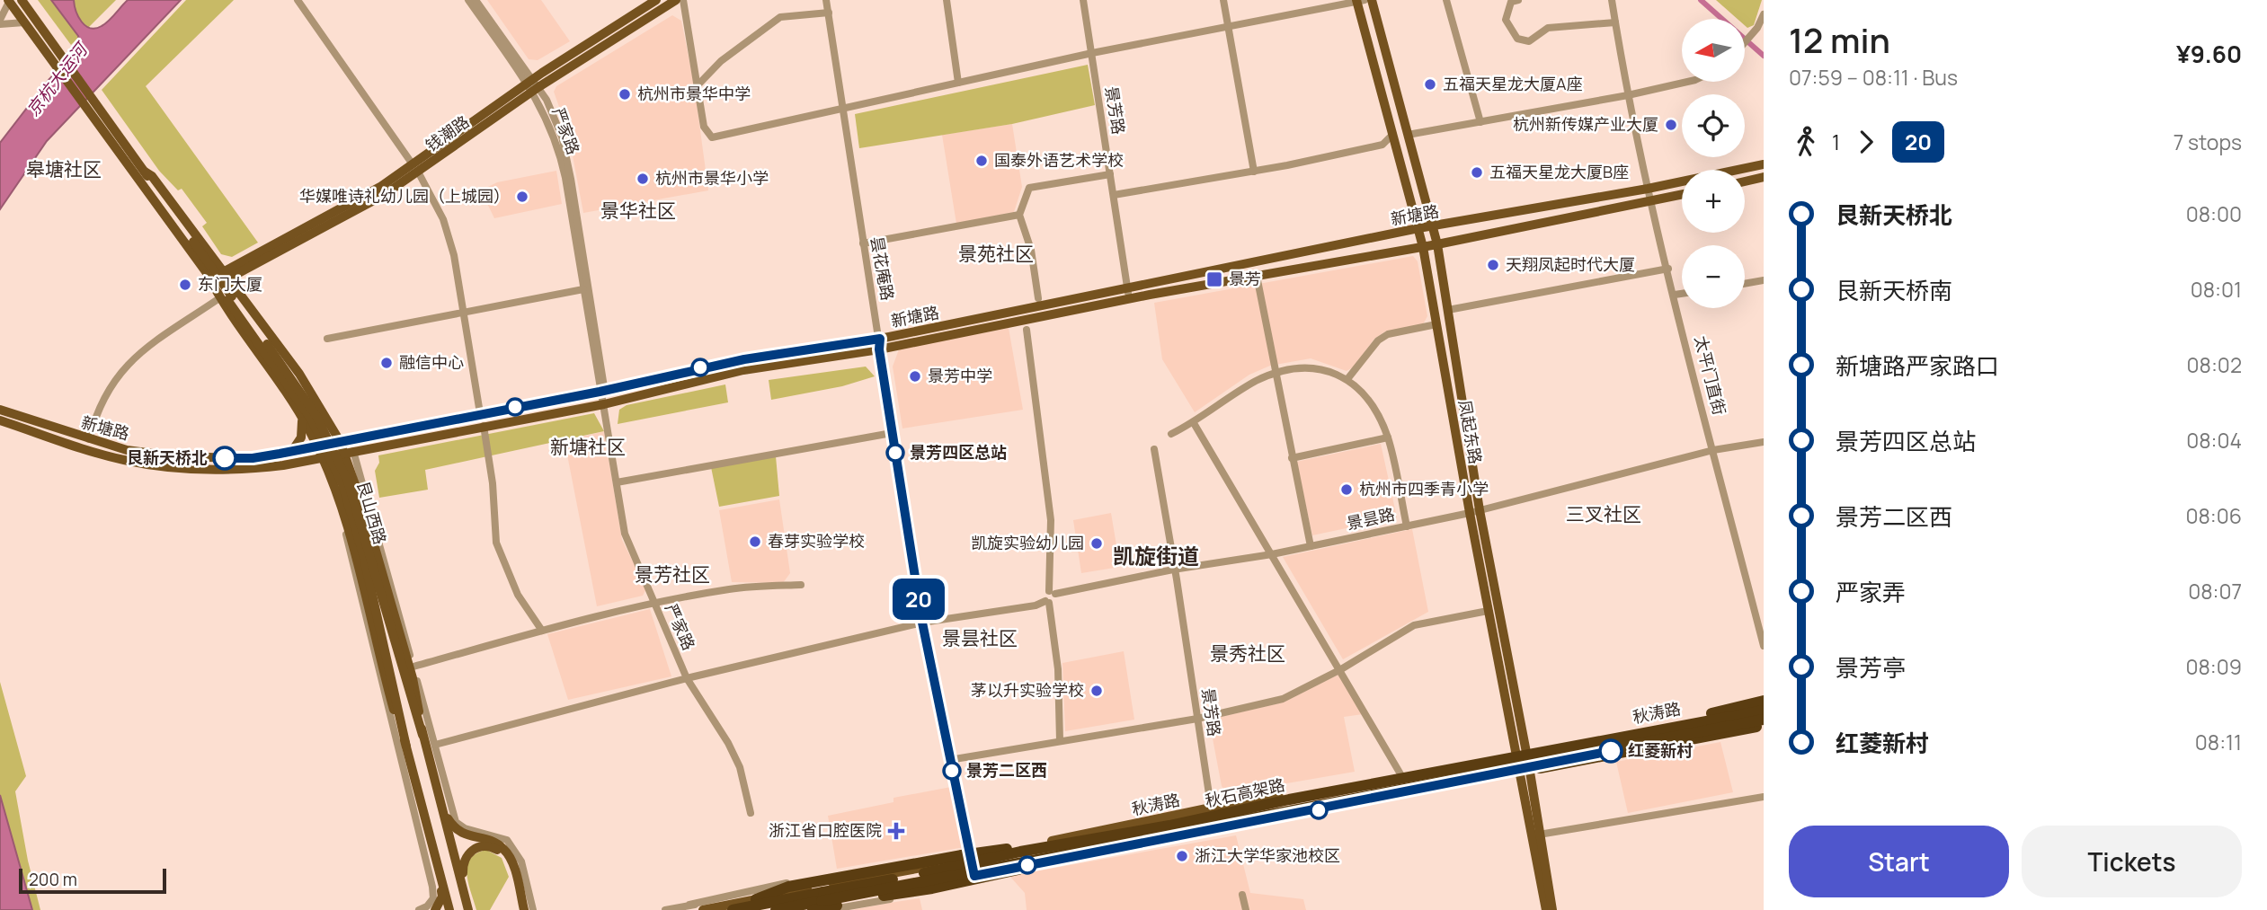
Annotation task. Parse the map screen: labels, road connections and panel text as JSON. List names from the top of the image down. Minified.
{"streets":{"highway":["秋石高架路"],"main road":["钱潮路","新塘路","凤起东路","艮山西路","秋涛路"],"street":["景芳路","严家路","昙花庵路","太平门直街","景昙路"]},"crossings":[["景芳路","新塘路"],["景芳路","景昙路"],["景芳路","秋涛路"],["严家路","钱潮路"],["严家路","新塘路"],["钱潮路","艮山西路"],["新塘路","昙花庵路"],["新塘路","太平门直街"],["新塘路","凤起东路"],["新塘路","艮山西路"],["昙花庵路","秋涛路"],["太平门直街","景昙路"],["凤起东路","景昙路"],["凤起东路","秋涛路"],["秋涛路","秋石高架路"]],"districts":["皋塘社区","景华社区","景苑社区","新塘社区","三叉社区","凯旋街道","景芳社区","景昙社区","景秀社区"],"water":["京杭大运河"],"places":{"other":["五福天星龙大厦A座","杭州市景华中学","杭州新传媒产业大厦","国泰外语艺术学校","五福天星龙大厦B座","杭州市景华小学","华媒唯诗礼幼儿园（上城园）","天翔凤起时代大厦","东门大厦","融信中心","景芳中学","景芳四区总站","艮新天桥北","杭州市四季青小学","春芽实验学校","凯旋实验幼儿园","茅以升实验学校","红菱新村","景芳二区西","浙江大学华家池校区"],"transit":["景芳"],"health":["浙江省口腔医院"]},"lines":["bus line 20"],"scale_bar":"200 m","north":"left","page":{"on_map":"20","heading":["12 min","07:59 – 08:11 · Bus","¥9.60"],"map_buttons":["+","−"],"legs":["1","20","7 stops"],"list":[{"name":"艮新天桥北","value":"08:00"},{"name":"艮新天桥南","value":"08:01"},{"name":"新塘路严家路口","value":"08:02"},{"name":"景芳四区总站","value":"08:04"},{"name":"景芳二区西","value":"08:06"},{"name":"严家弄","value":"08:07"},{"name":"景芳亭","value":"08:09"},{"name":"红菱新村","value":"08:11"}],"buttons":["Start","Tickets"],"scale":"200 m"}}
